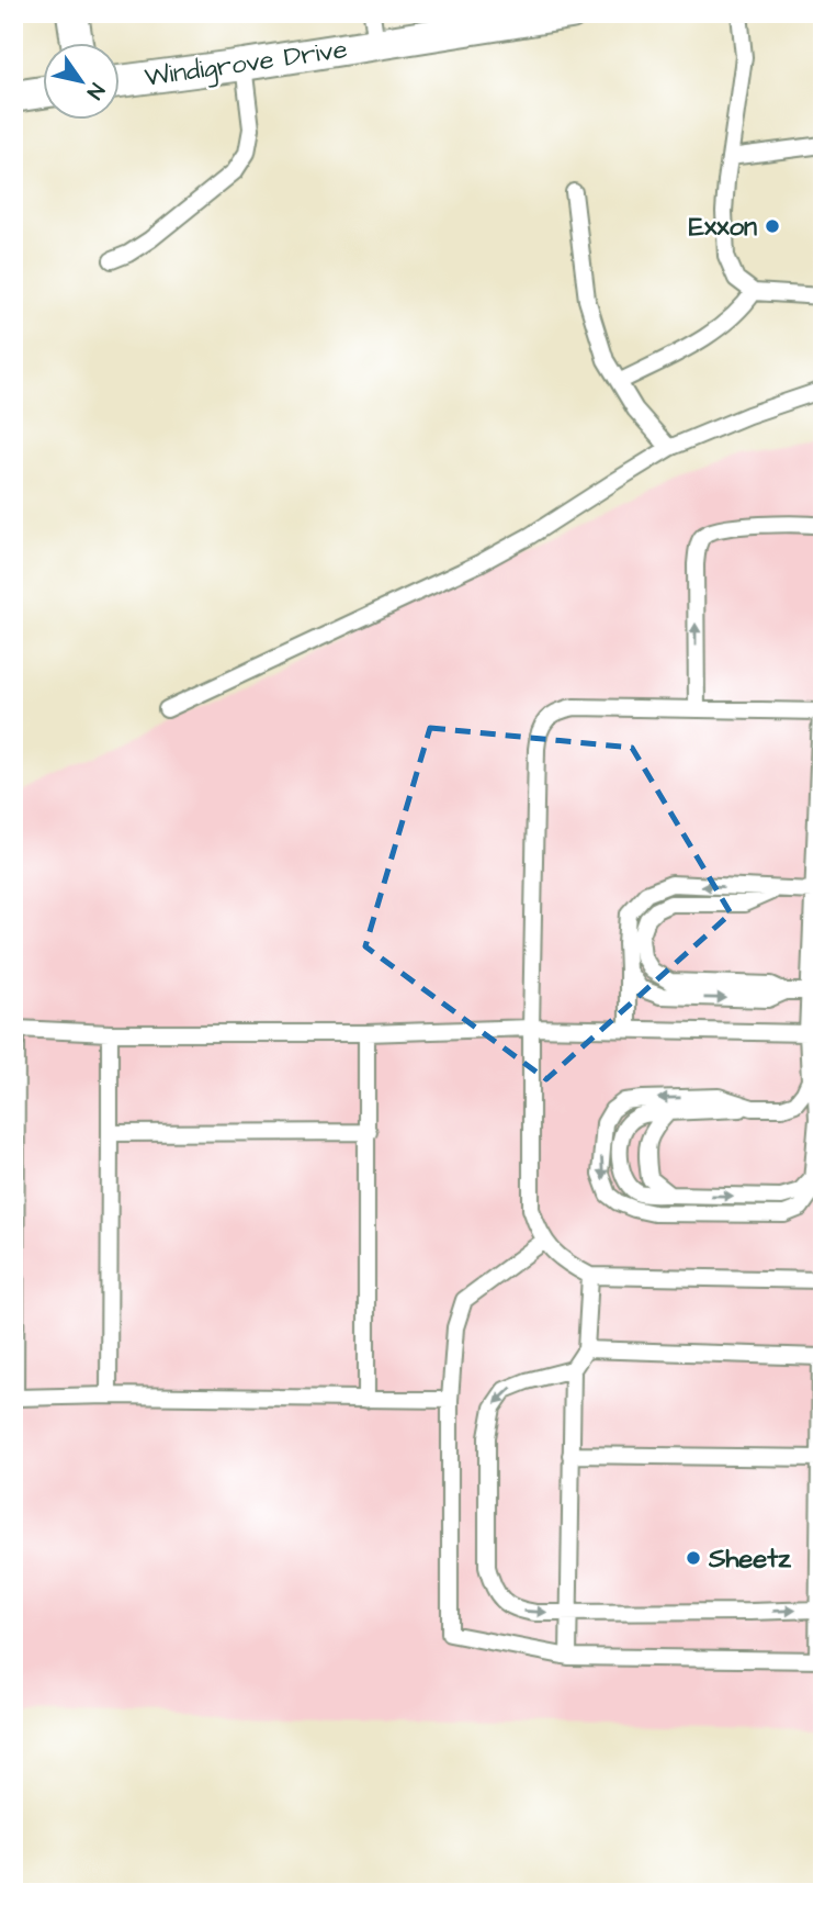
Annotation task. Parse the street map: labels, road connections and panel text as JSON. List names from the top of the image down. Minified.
{"streets":{"street":["Windigrove Drive"]},"places":["Exxon","Sheetz"],"north":"bottom right"}
